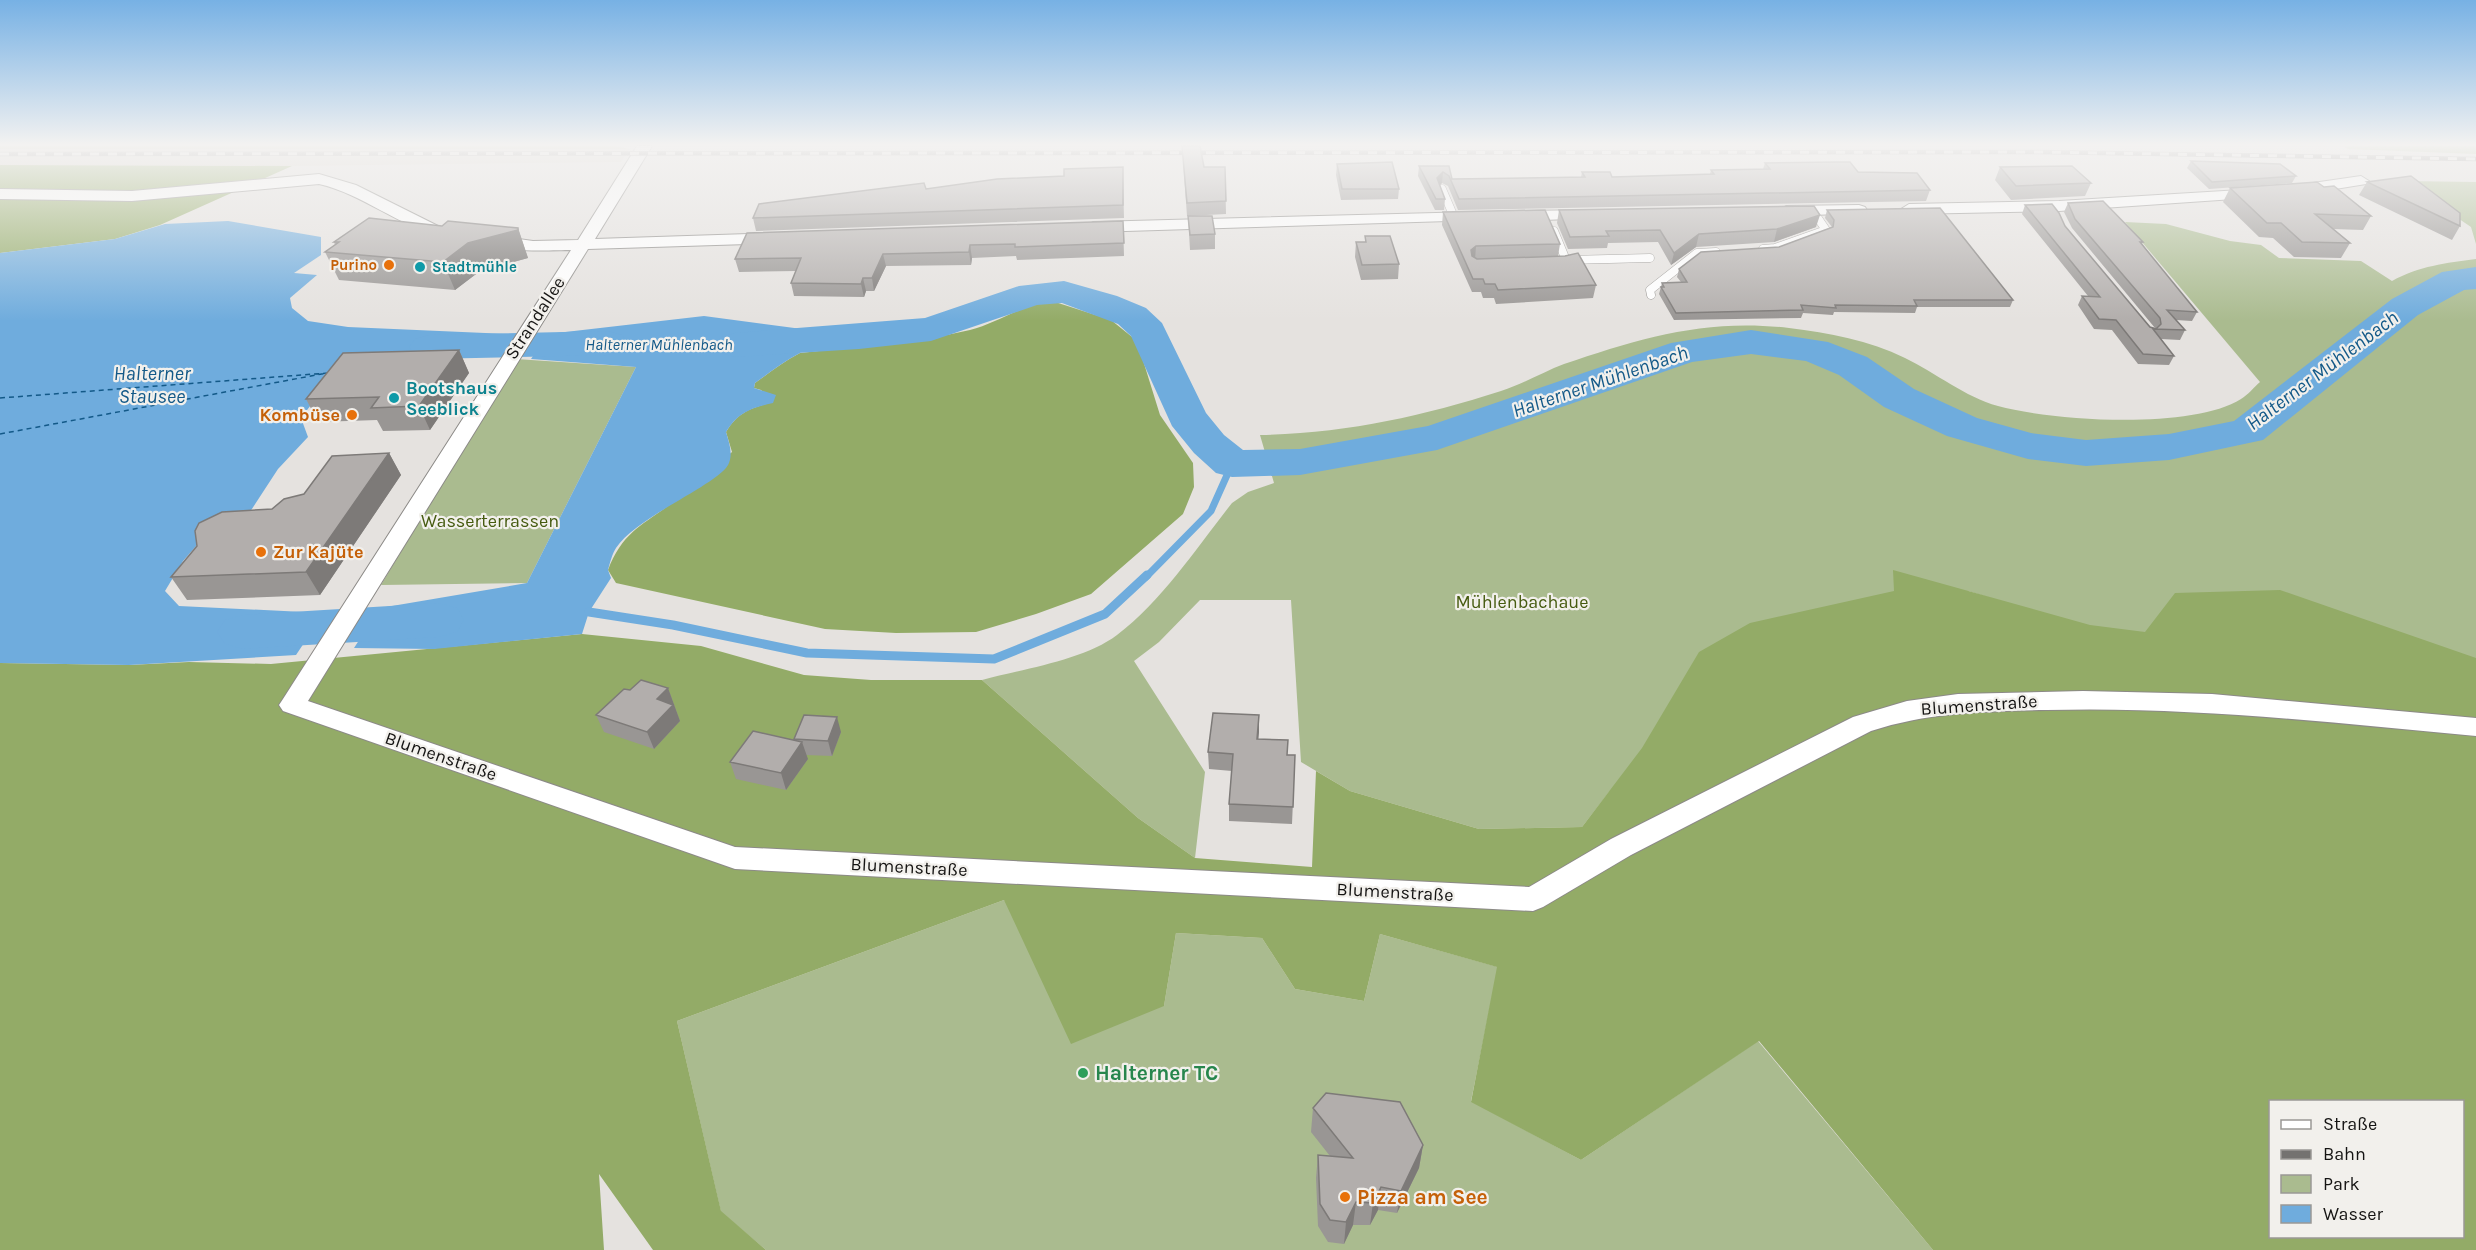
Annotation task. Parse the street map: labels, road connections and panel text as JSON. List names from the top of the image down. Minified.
{"streets":{"street":["Strandallee","Blumenstraße"]},"crossings":[["Strandallee","Blumenstraße"]],"water":["Halterner Mühlenbach","Halterner Stausee"],"parks":["Wasserterrassen","Mühlenbachaue"],"places":["Purino","Stadtmühle","Bootshaus Seeblick","Kombüse","Zur Kajüte","Halterner TC","Pizza am See"],"legend":["Straße","Bahn","Park","Wasser"]}
